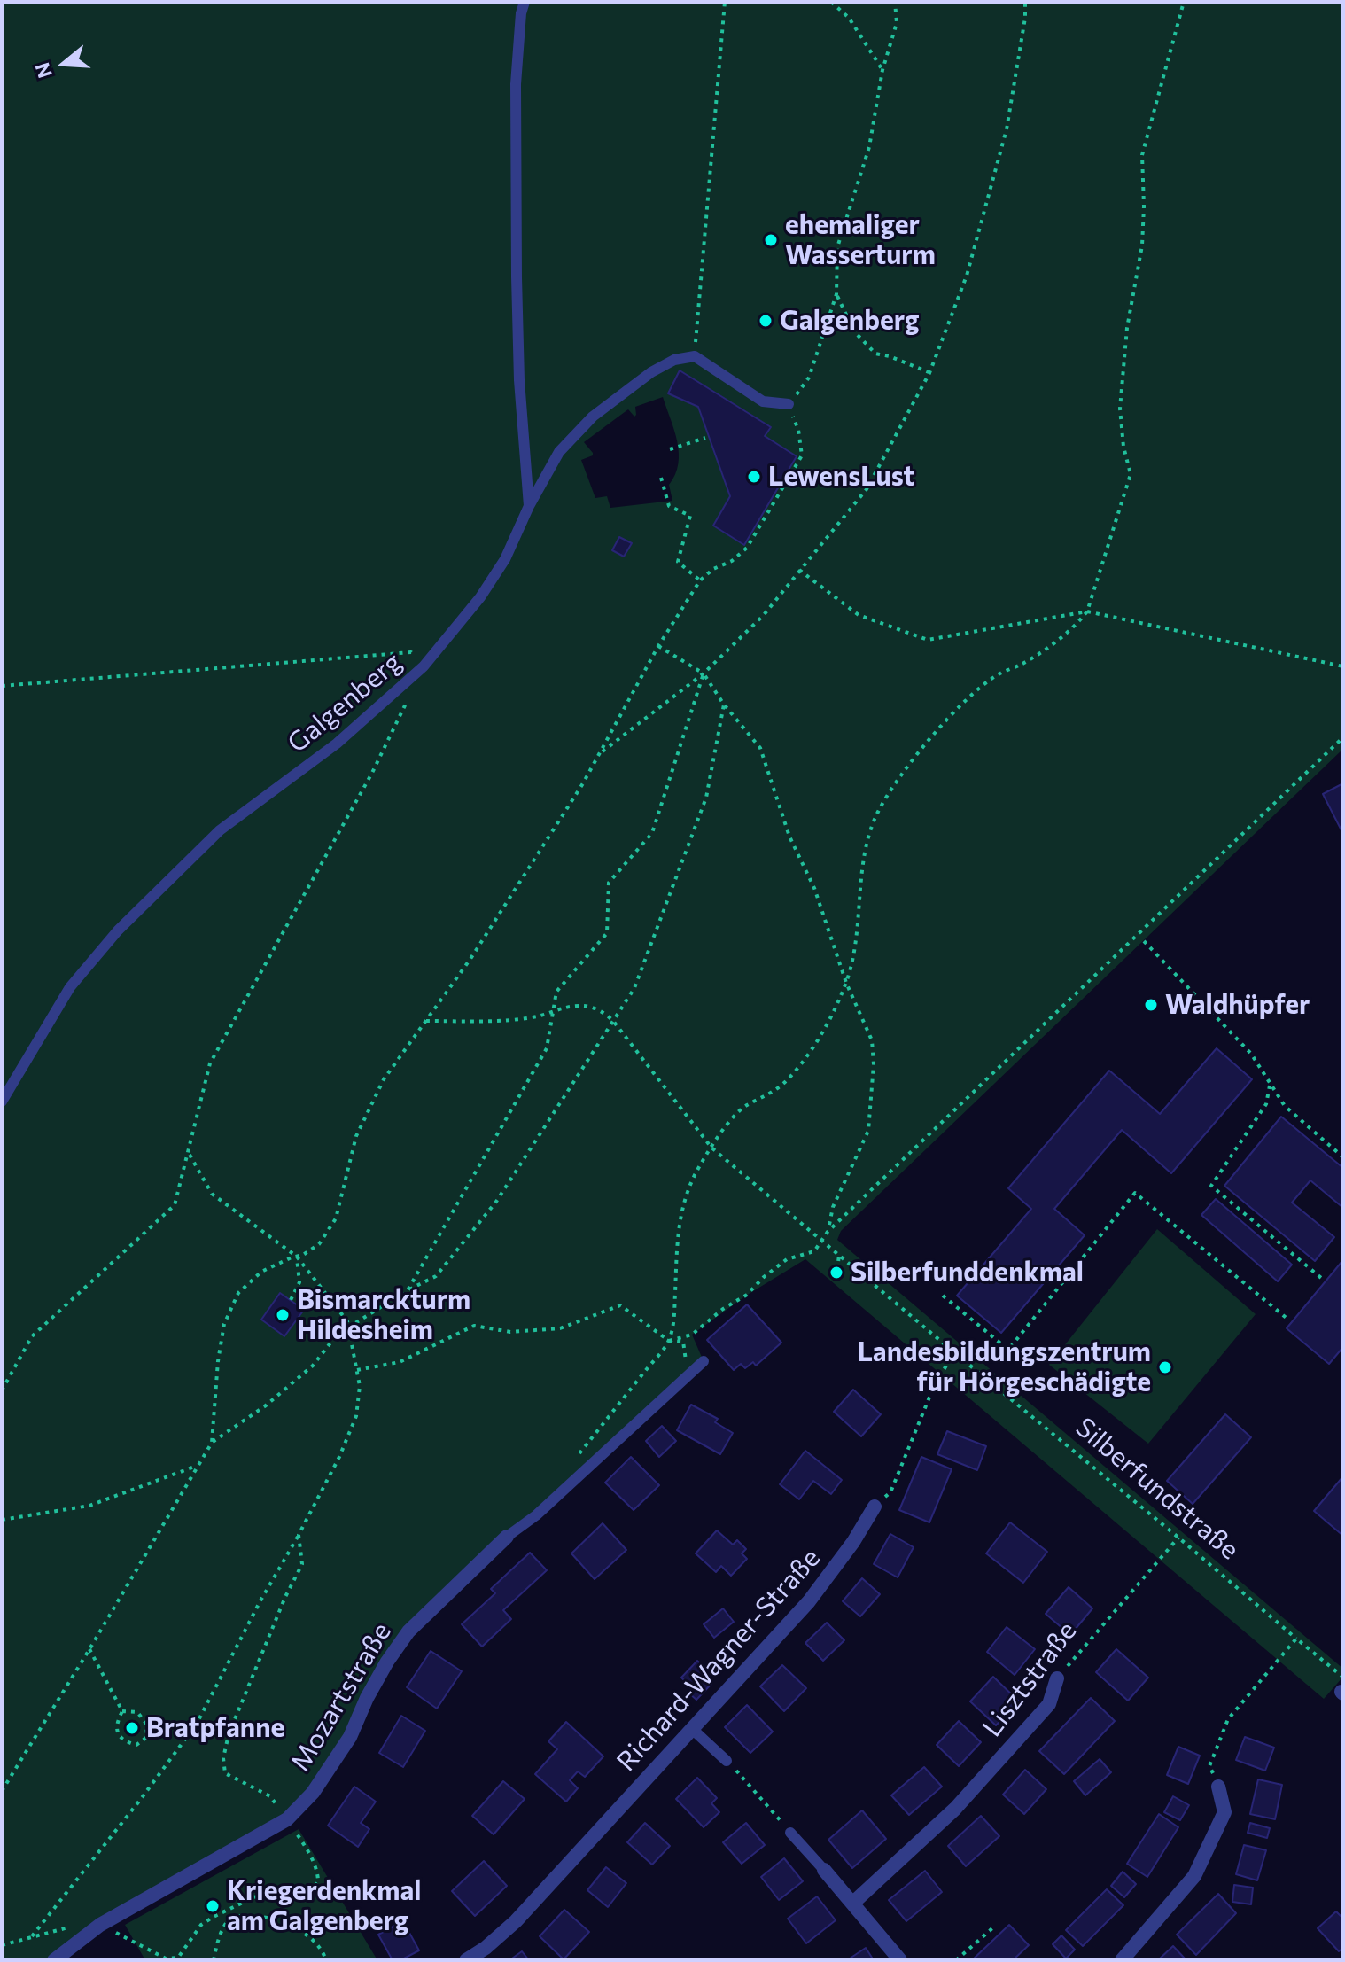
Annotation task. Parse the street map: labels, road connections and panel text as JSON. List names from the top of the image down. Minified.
{"streets":{"street":["Richard-Wagner-Straße","Lisztstraße","Mozartstraße"],"lane":["Galgenberg"],"path":["Silberfundstraße"]},"crossings":[["Silberfundstraße","Lisztstraße"]],"places":["ehemaliger Wasserturm","Galgenberg","LewensLust","Waldhüpfer","Silberfunddenkmal","Bismarckturm Hildesheim","Landesbildungszentrum für Hörgeschädigte","Bratpfanne","Kriegerdenkmal am Galgenberg"],"north":"left"}
